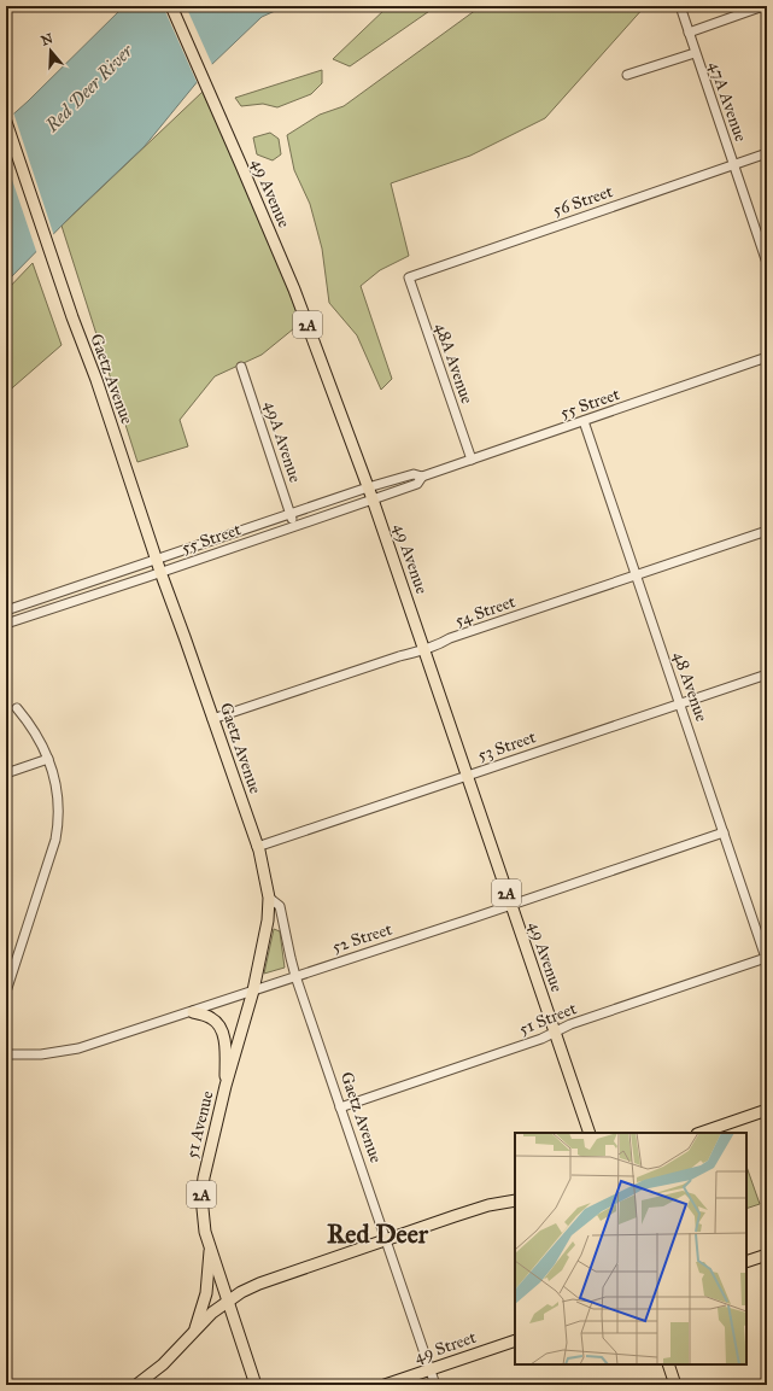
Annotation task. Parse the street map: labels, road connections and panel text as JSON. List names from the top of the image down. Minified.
{"streets":{"main road":["49 Avenue","2A","Gaetz Avenue","51 Avenue","49 Street"],"street":["47A Avenue","56 Street","48A Avenue","55 Street","49A Avenue","54 Street","48 Avenue","53 Street","52 Street","51 Street"]},"crossings":[["47A Avenue","56 Street"],["49 Avenue","55 Street"],["49 Avenue","54 Street"],["49 Avenue","53 Street"],["49 Avenue","52 Street"],["49 Avenue","51 Street"],["56 Street","48A Avenue"],["48A Avenue","55 Street"],["Gaetz Avenue","55 Street"],["Gaetz Avenue","54 Street"],["Gaetz Avenue","53 Street"],["Gaetz Avenue","52 Street"],["Gaetz Avenue","51 Street"],["Gaetz Avenue","51 Avenue"],["Gaetz Avenue","49 Street"],["55 Street","49A Avenue"],["55 Street","48 Avenue"],["54 Street","48 Avenue"],["48 Avenue","53 Street"],["48 Avenue","52 Street"],["48 Avenue","51 Street"],["52 Street","51 Avenue"]],"districts":["Red Deer"],"water":["Red Deer River"],"north":"top"}
